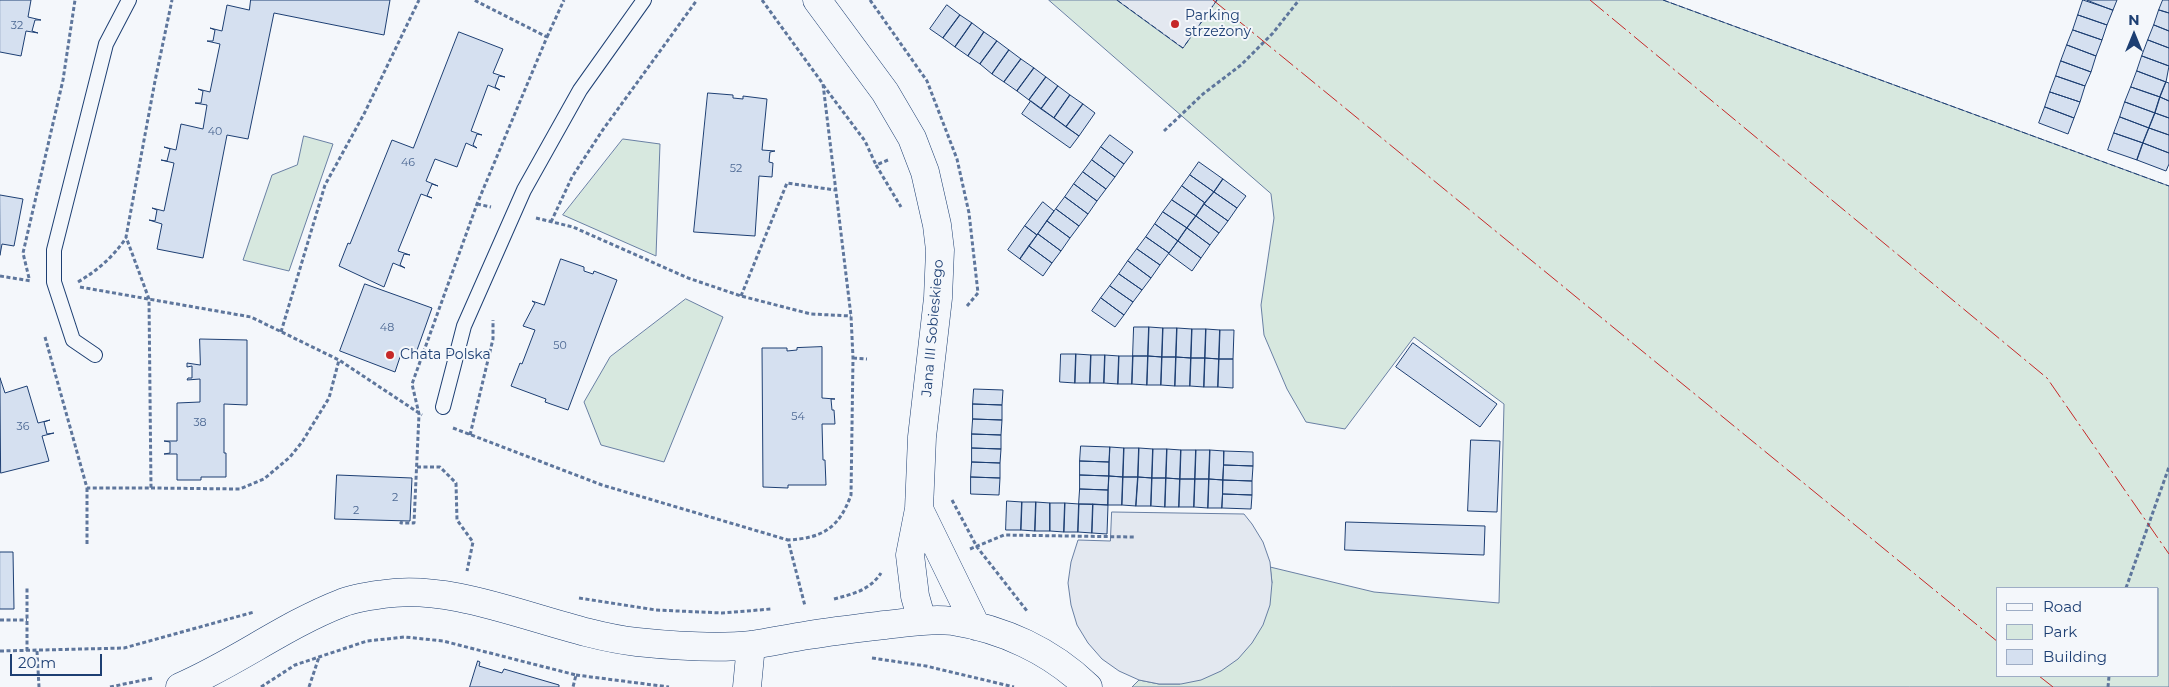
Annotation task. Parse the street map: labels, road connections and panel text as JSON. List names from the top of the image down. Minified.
{"streets":{"street":["Jana III Sobieskiego"]},"places":["Parking strzeżony","Chata Polska"],"house_numbers":["32","40","46","52","48","50","54","38","36","2","2"],"legend":["Road","Park","Building"],"scale_bar":"20 m","north":"top"}
